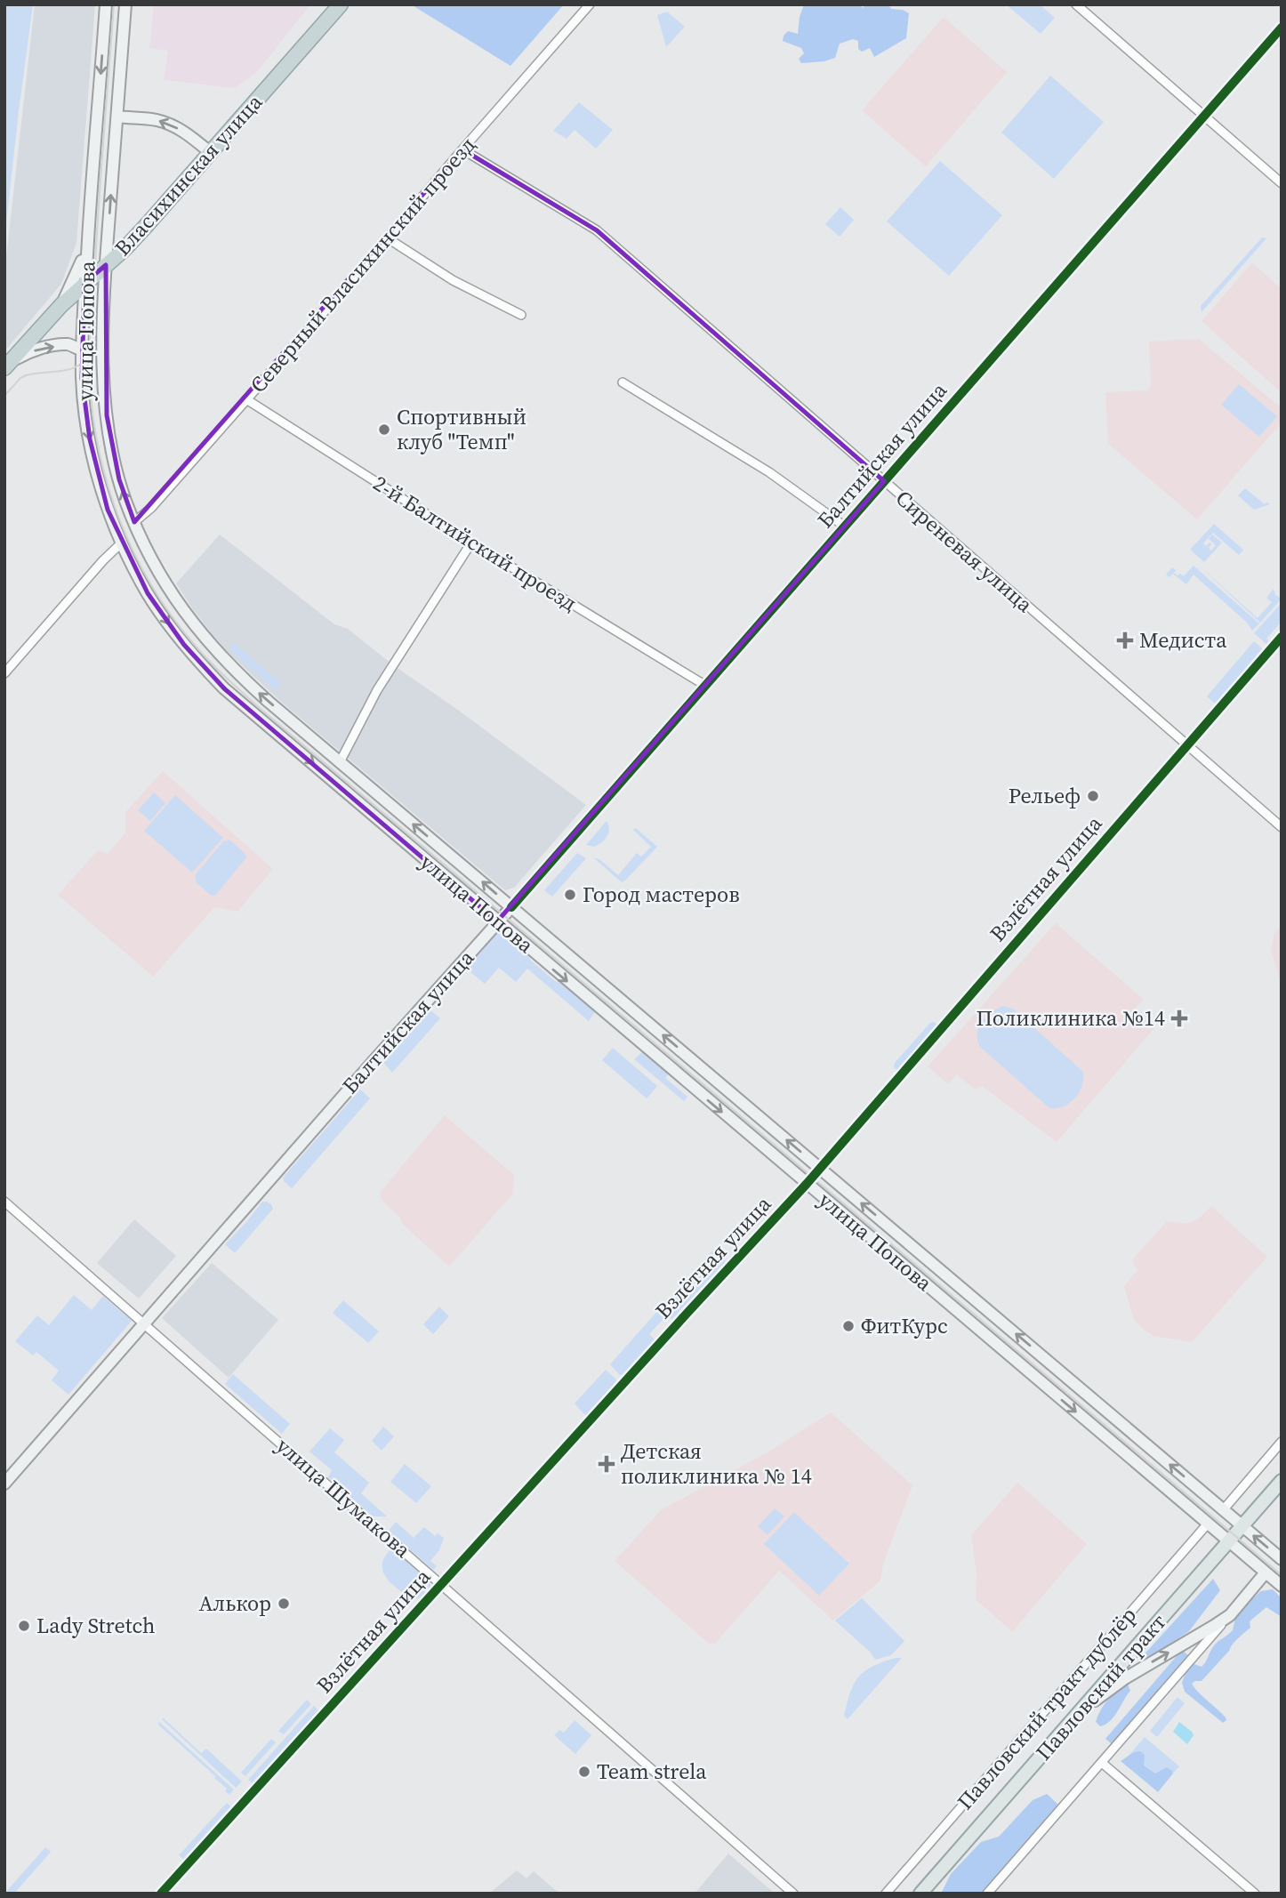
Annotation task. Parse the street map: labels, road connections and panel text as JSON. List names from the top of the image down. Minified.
{"streets":{"highway":["Власихинская улица"],"main road":["улица Попова","Балтийская улица","Павловский тракт"],"street":["Северный Власихинский проезд","2-й Балтийский проезд","Сиреневая улица","Взлётная улица","улица Шумакова","Павловский тракт дублёр"]},"crossings":[["Власихинская улица","улица Попова"],["Северный Власихинский проезд","улица Попова"],["Северный Власихинский проезд","2-й Балтийский проезд"],["Северный Власихинский проезд","Сиреневая улица"],["улица Попова","Балтийская улица"],["улица Попова","Взлётная улица"],["улица Попова","Павловский тракт"],["улица Попова","Павловский тракт дублёр"],["Балтийская улица","2-й Балтийский проезд"],["Балтийская улица","Сиреневая улица"],["Балтийская улица","улица Шумакова"],["Сиреневая улица","Взлётная улица"],["Взлётная улица","улица Шумакова"]],"places":{"other":["Спортивный клуб \"Темп\"","Рельеф","Город мастеров","ФитКурс","Алькор","Lady Stretch","Team strela"],"health":["Медиста","Поликлиника №14","Детская поликлиника № 14"]}}
